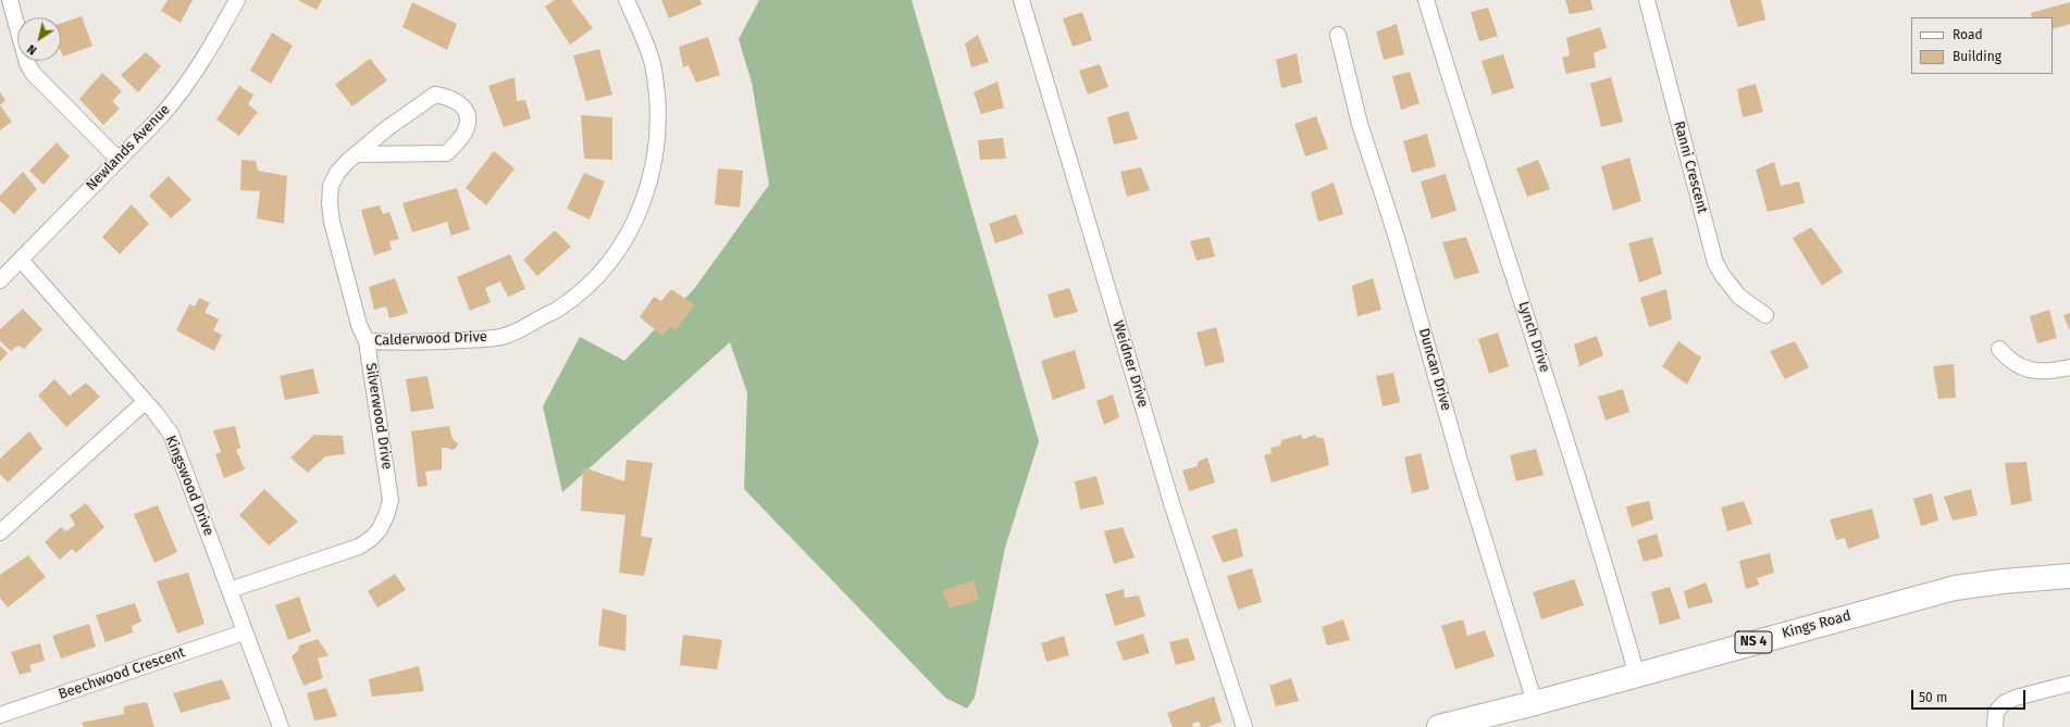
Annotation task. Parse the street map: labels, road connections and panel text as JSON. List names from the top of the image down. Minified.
{"streets":{"main road":["Kings Road","NS 4"],"street":["Newlands Avenue","Ranni Crescent","Lynch Drive","Calderwood Drive","Weidner Drive","Duncan Drive","Silverwood Drive","Kingswood Drive","Beechwood Crescent"]},"crossings":[["Newlands Avenue","Kingswood Drive"],["Lynch Drive","Kings Road"],["Calderwood Drive","Silverwood Drive"],["Duncan Drive","Kings Road"],["Silverwood Drive","Kingswood Drive"],["Kingswood Drive","Beechwood Crescent"]],"legend":["Road","Building"],"scale_bar":"50 m","north":"bottom left"}
